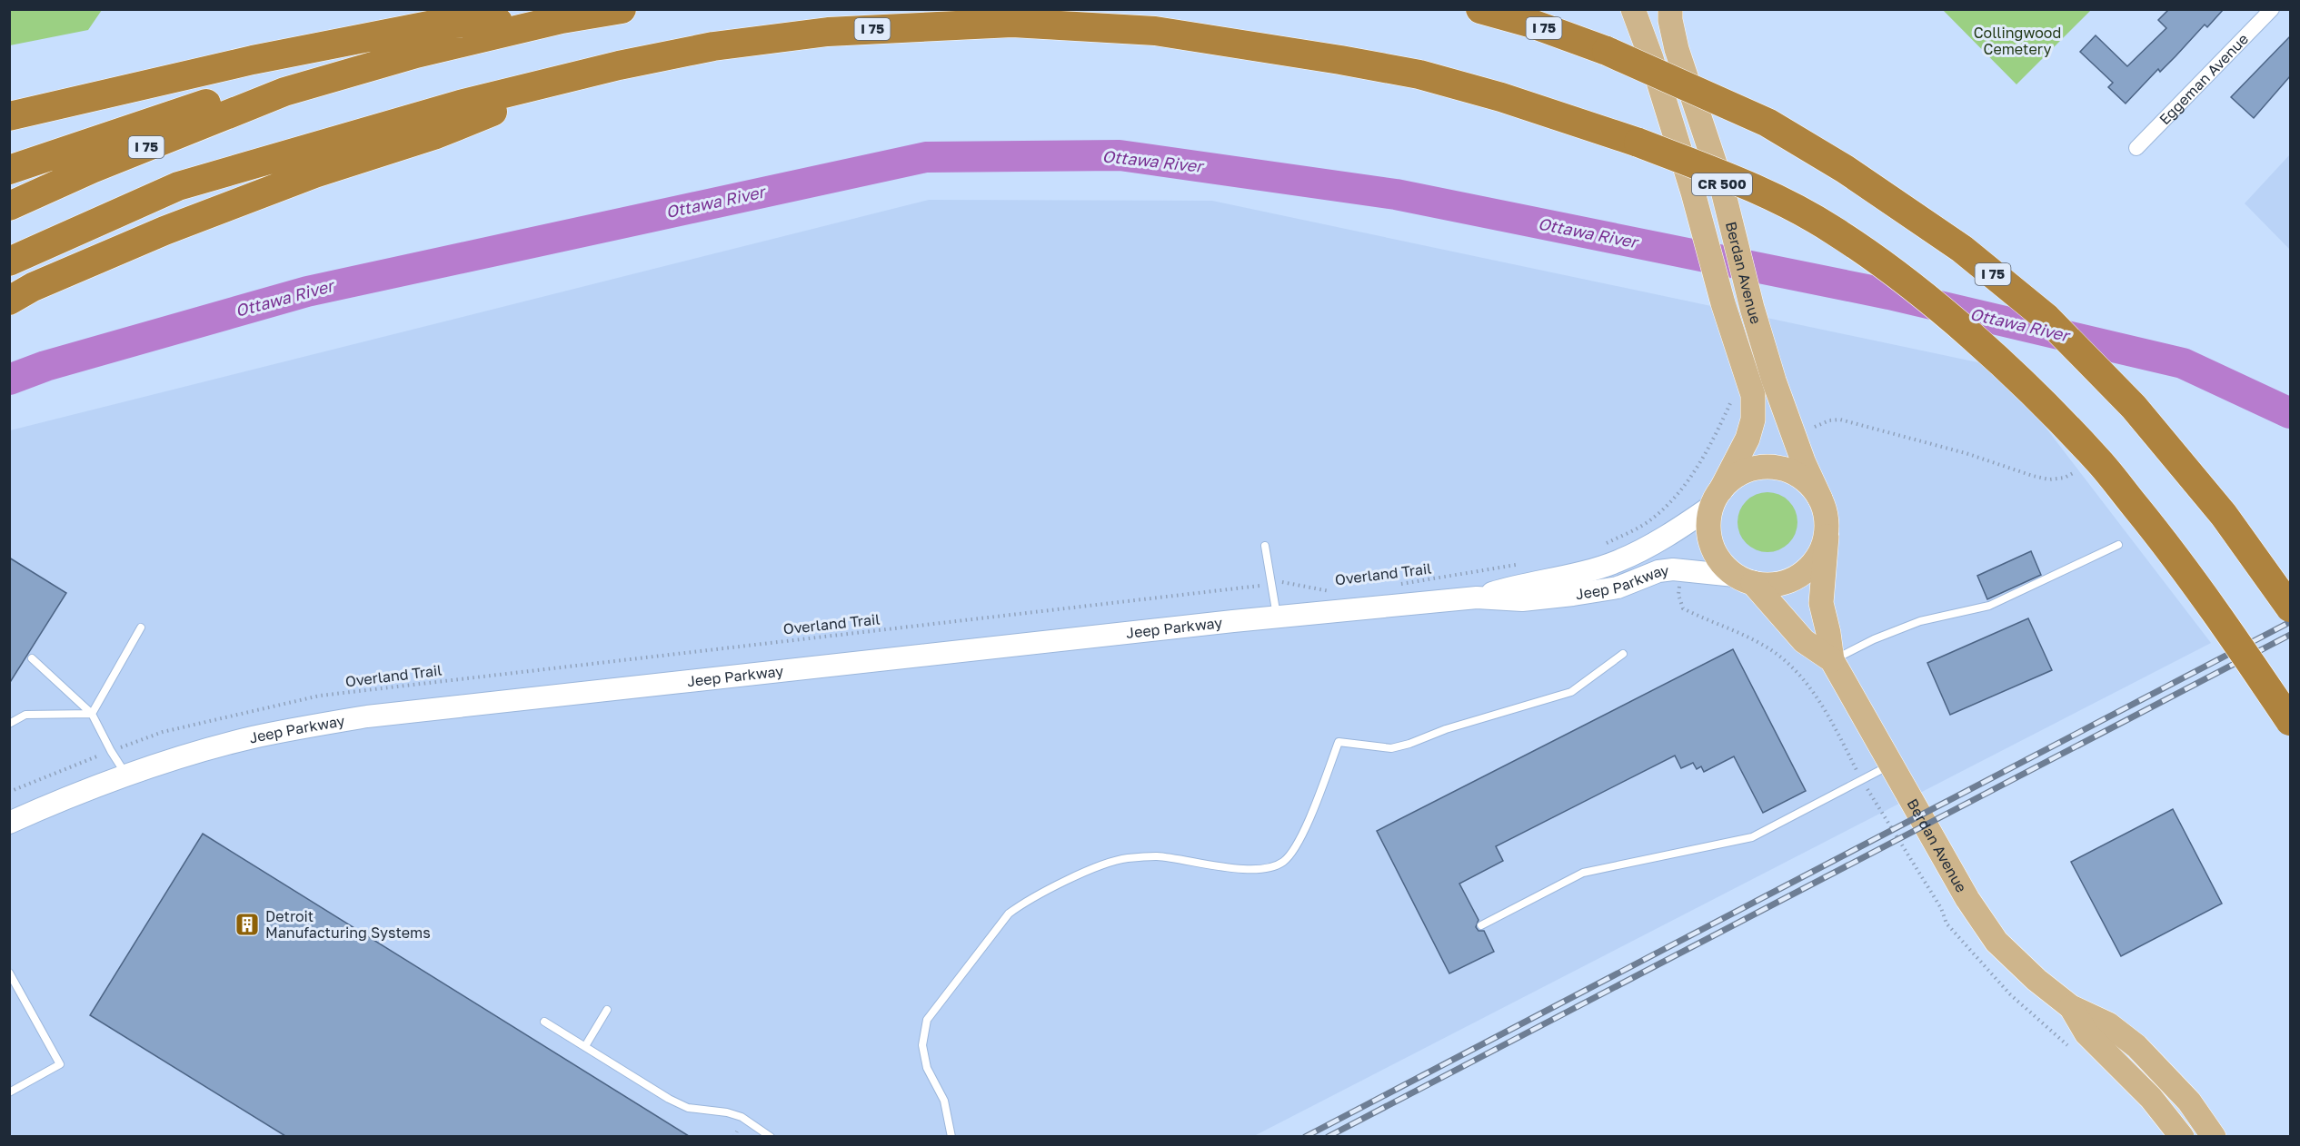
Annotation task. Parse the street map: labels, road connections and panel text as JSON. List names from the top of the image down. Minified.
{"streets":{"highway":["I 75"],"main road":["CR 500","Berdan Avenue"],"street":["Eggeman Avenue","Jeep Parkway"],"path":["Overland Trail"]},"crossings":[["Berdan Avenue","Jeep Parkway"]],"water":["Ottawa River"],"parks":["Collingwood Cemetery"],"places":{"building":["Detroit Manufacturing Systems"]}}
